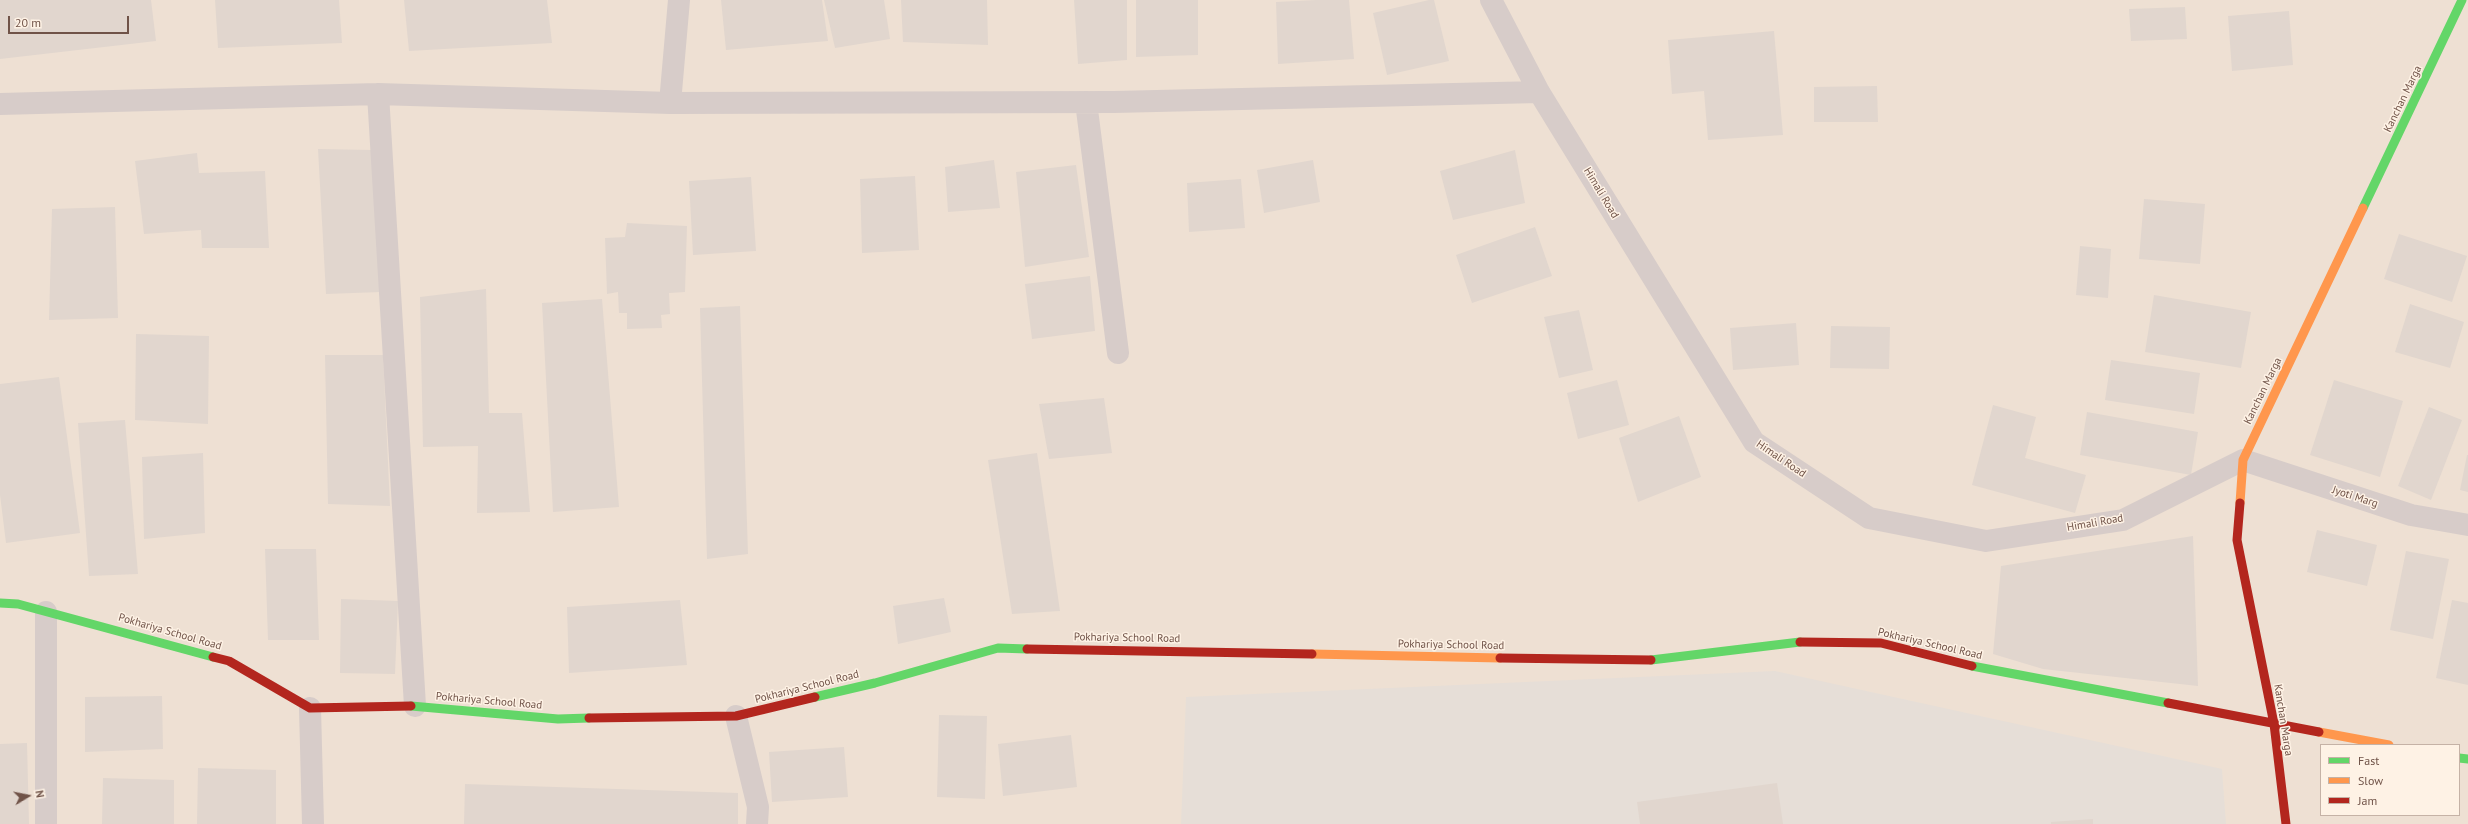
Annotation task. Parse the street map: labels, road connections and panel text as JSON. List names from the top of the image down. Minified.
{"streets":{"main road":["Kanchan Marga","Pokhariya School Road"],"street":["Himali Road","Jyoti Marg"]},"crossings":[["Kanchan Marga","Himali Road"],["Kanchan Marga","Jyoti Marg"],["Kanchan Marga","Pokhariya School Road"],["Himali Road","Jyoti Marg"]],"legend":["Fast","Slow","Jam"],"scale_bar":"20 m","north":"right"}
